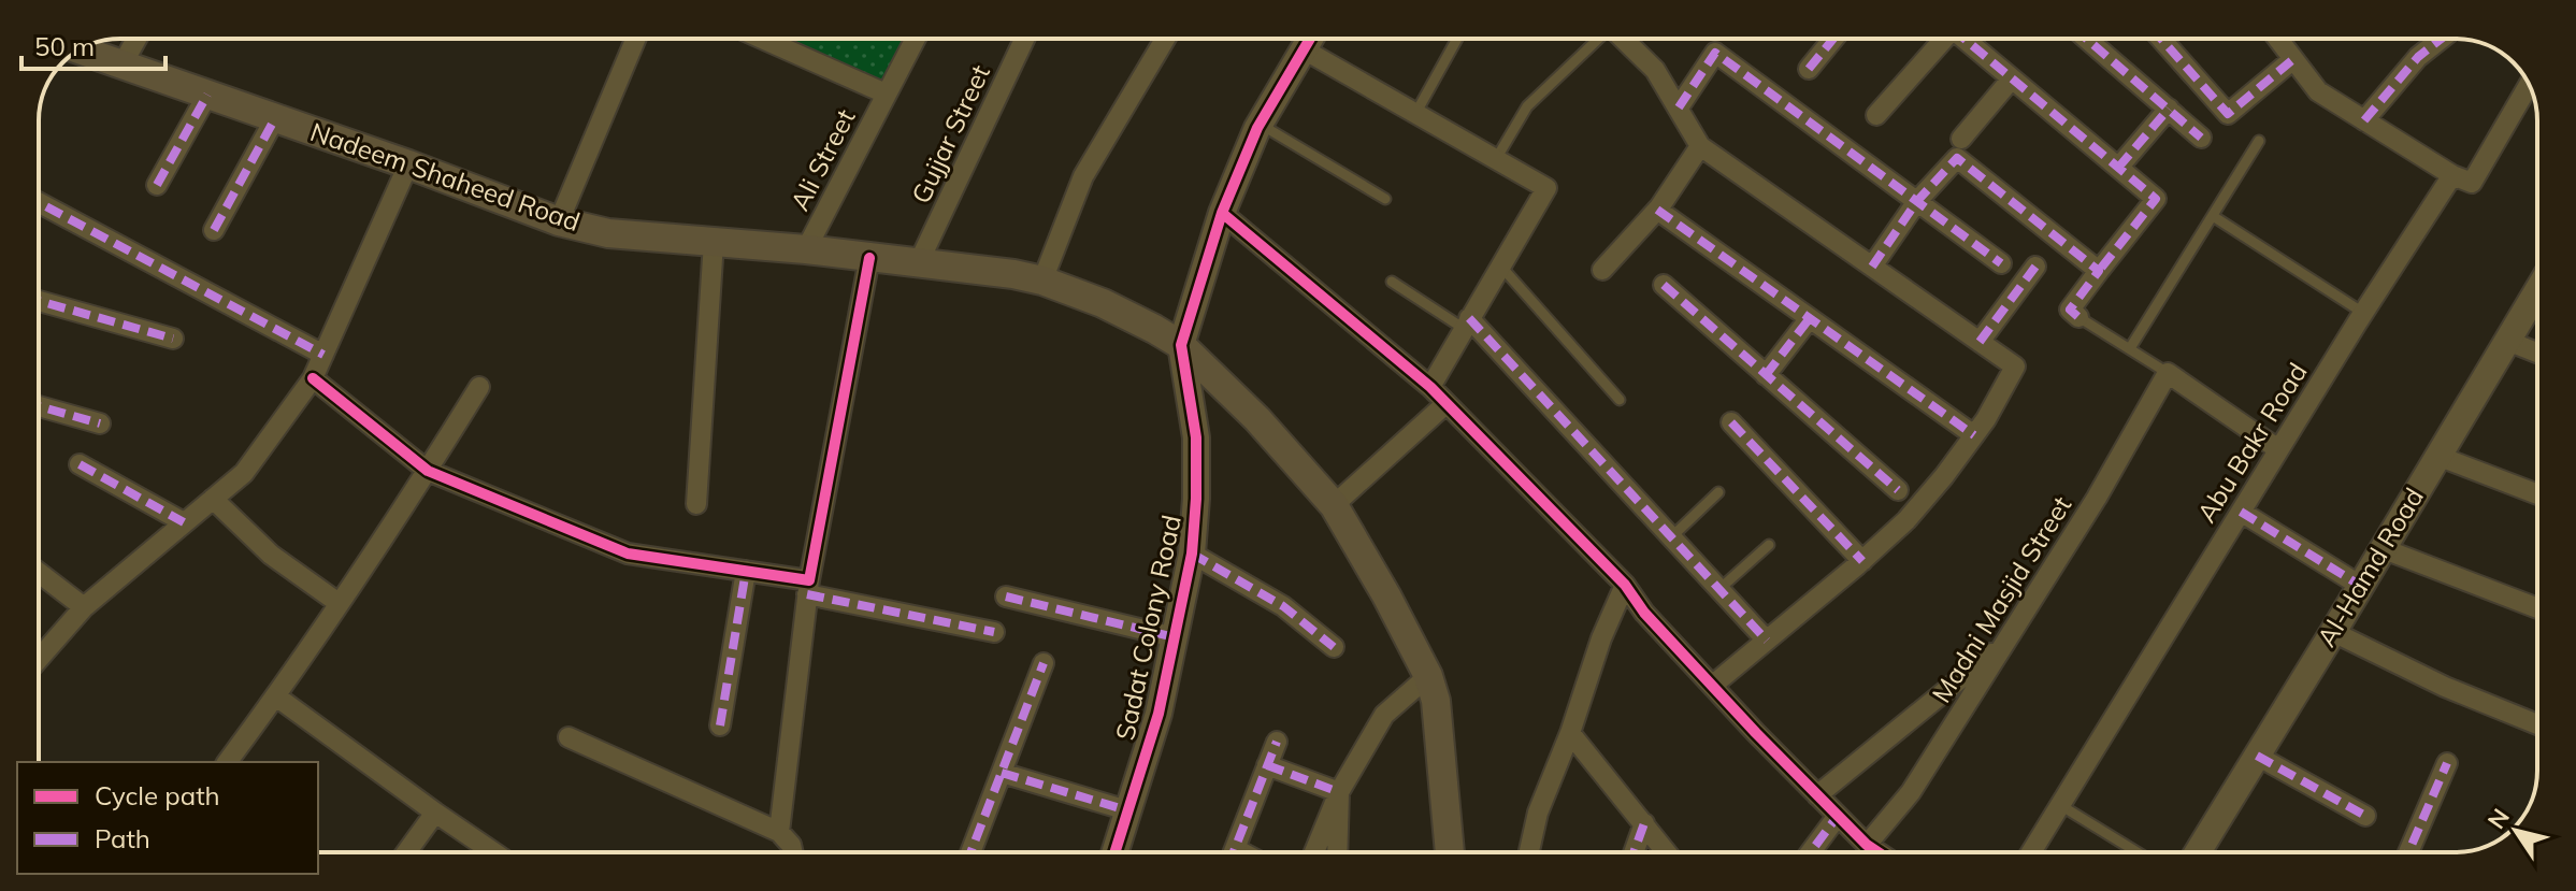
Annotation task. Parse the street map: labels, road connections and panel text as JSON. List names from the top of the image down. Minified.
{"streets":{"main road":["Nadeem Shaheed Road"],"street":["Gujjar Street","Ali Street","Abu Bakr Road","Al-Hamd Road","Madni Masjid Street","Sadat Colony Road"]},"crossings":[["Gujjar Street","Nadeem Shaheed Road"],["Ali Street","Nadeem Shaheed Road"],["Nadeem Shaheed Road","Sadat Colony Road"]],"legend":["Cycle path","Path"],"scale_bar":"50 m","north":"top left"}
